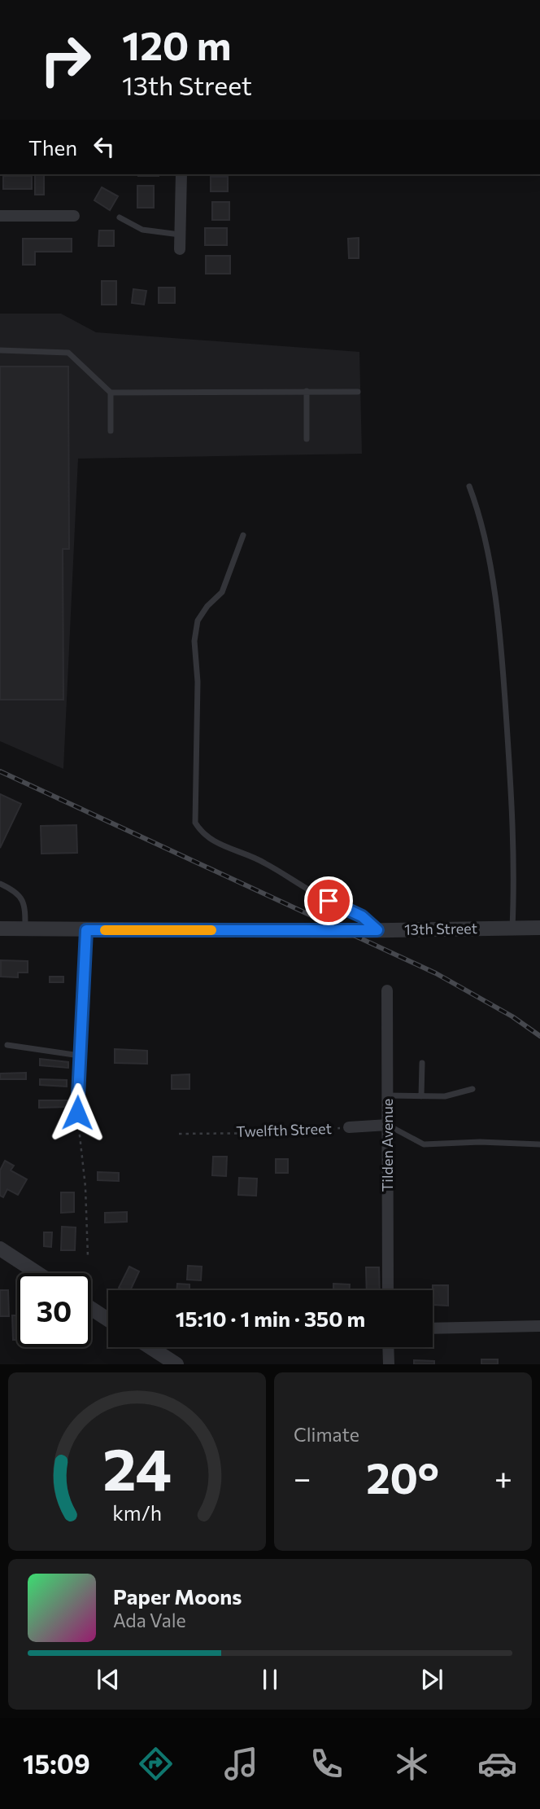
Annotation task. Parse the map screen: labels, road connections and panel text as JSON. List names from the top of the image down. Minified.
{"streets":{"street":["13th Street","Twelfth Street","Tilden Avenue"]},"crossings":[["Twelfth Street","Tilden Avenue"]],"page":{"turn":["120 m","13th Street"],"then":"Then","limit":"30","trip":"15:10 · 1 min · 350 m","tile":"Climate","heat":["−","20°","+"],"song":["Paper Moons","Ada Vale"],"tabs":"15:09","gauge":["24","km/h"]}}
